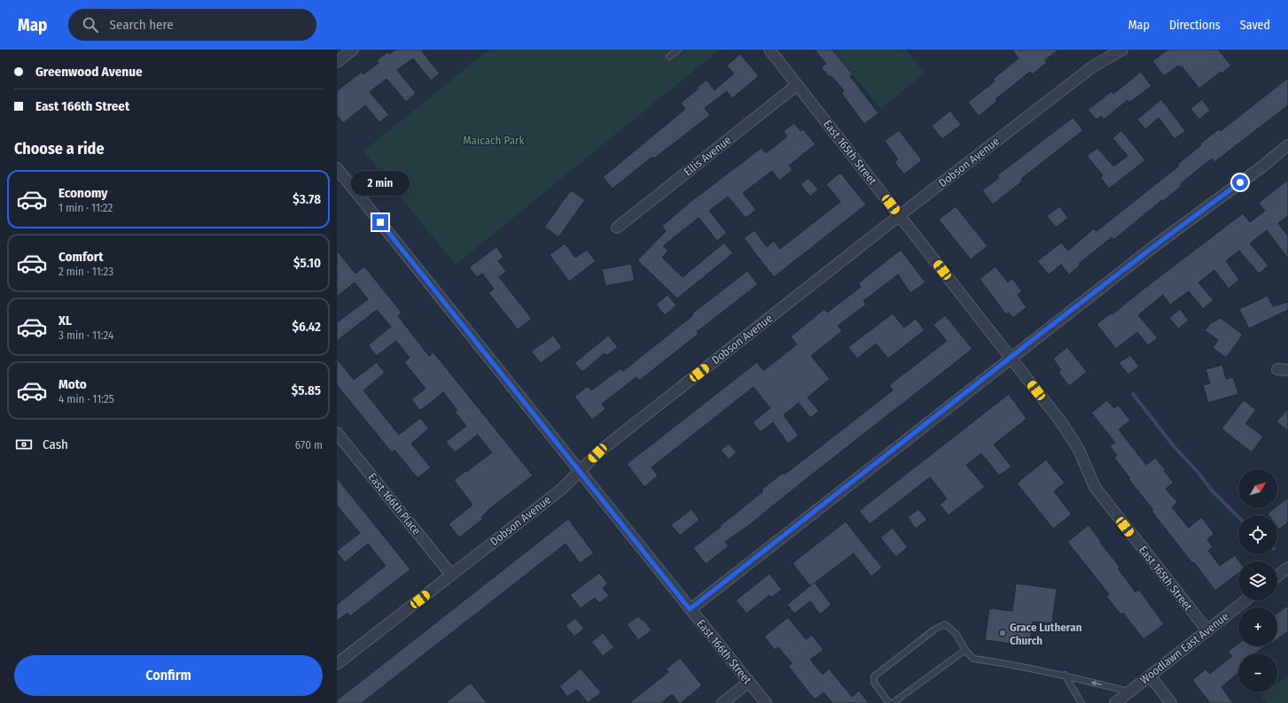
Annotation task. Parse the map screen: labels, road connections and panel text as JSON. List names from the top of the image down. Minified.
{"streets":{"street":["East 165th Street","Ellis Avenue","Dobson Avenue","East 166th Place","Woodlawn East Avenue","East 166th Street"]},"crossings":[["East 165th Street","Ellis Avenue"],["East 165th Street","Dobson Avenue"],["East 165th Street","Woodlawn East Avenue"],["Dobson Avenue","East 166th Place"],["Dobson Avenue","East 166th Street"]],"parks":["Maicach Park"],"places":["Grace Lutheran Church"],"north":"top right","page":{"header":"Map","search":"Search here","nav":["Map","Directions","Saved"],"banner":["Greenwood Avenue","East 166th Street"],"heading":"Choose a ride","list":[{"name":"Economy","note":"1 min · 11:22","value":"$3.78"},{"name":"Comfort","note":"2 min · 11:23","value":"$5.10"},{"name":"XL","note":"3 min · 11:24","value":"$6.42"},{"name":"Moto","note":"4 min · 11:25","value":"$5.85"}],"bubble":"2 min","pay":["Cash","670 m"],"map_buttons":["+","−"],"buttons":"Confirm"}}
